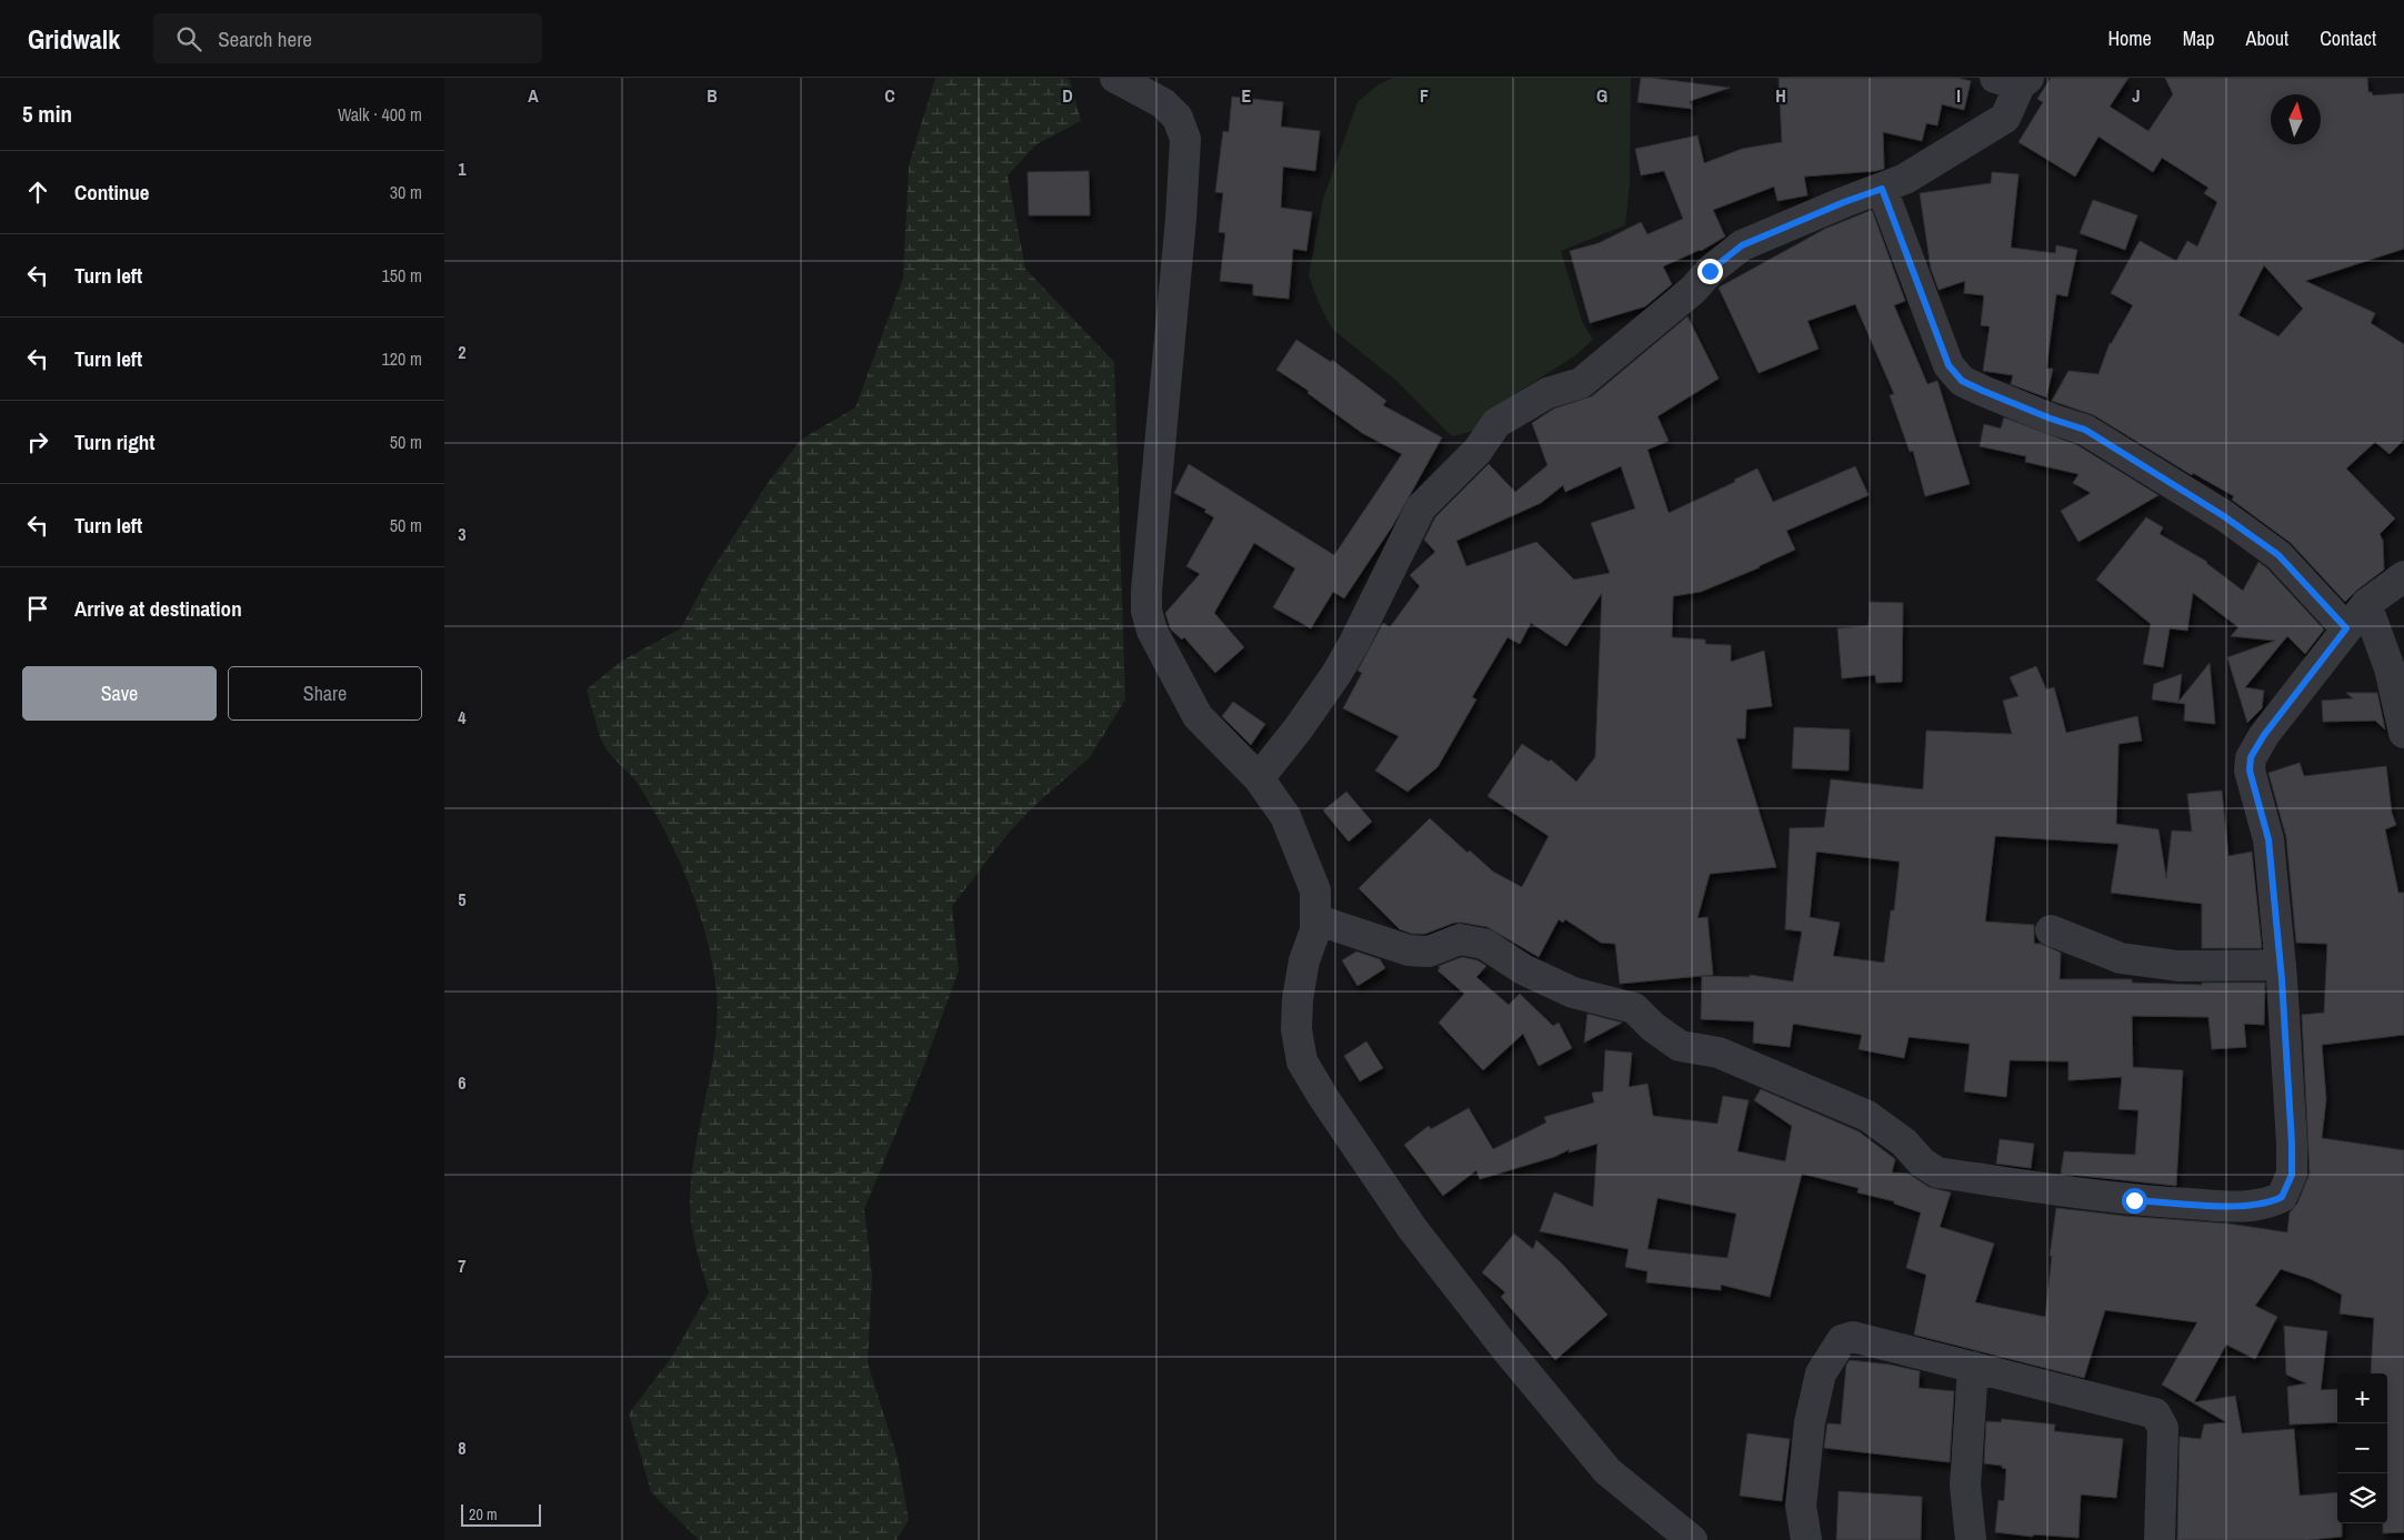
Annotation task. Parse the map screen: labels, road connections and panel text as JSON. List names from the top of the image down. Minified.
{"scale_bar":"20 m","north":"top","page":{"header":"Gridwalk","search":"Search here","nav":["Home","Map","About","Contact"],"heading":["5 min","Walk · 400 m"],"list":[["Continue","30 m"],["Turn left","150 m"],["Turn left","120 m"],["Turn right","50 m"],["Turn left","50 m"],"Arrive at destination"],"buttons":["Save","Share"],"map_buttons":["+","−"],"scale":"20 m"},"grid":{"columns":["A","B","C","D","E","F","G","H","I","J"],"rows":["1","2","3","4","5","6","7","8"]}}
